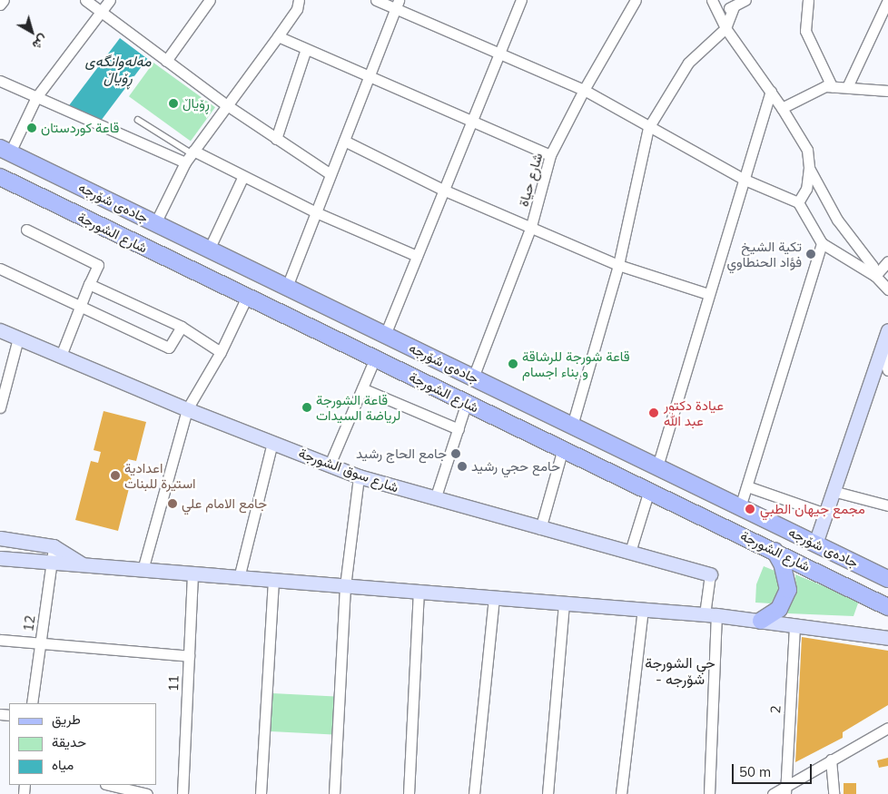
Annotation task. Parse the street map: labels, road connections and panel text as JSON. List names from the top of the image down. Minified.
{"streets":{"main road":["جادەی شۆرجە","شارع الشورجة"],"street":["شارع حياة","شارع سوق الشورجة","12","11","2"]},"crossings":[["شارع حياة","جادەی شۆرجە"]],"districts":["حي الشورجة - شۆرجە"],"water":["مەلەوانگەی ڕۆیاڵ"],"places":["ڕۆیاڵ","قاعة كوردستان","تكية الشيخ فؤاد الحنطاوي","قاعة شورجة للرشاقة و بناء اجسام","قاعة الشورجة لرياضة السيدات","عيادة دكتور عبد الله","جامع الحاج رشيد","حامع حجي رشيد","اعدادية استيرة للبنات","جامع الامام علي","مجمع جيهان الطبي"],"legend":["طريق","حديقة","مياه"],"scale_bar":"50 m","north":"bottom right"}
